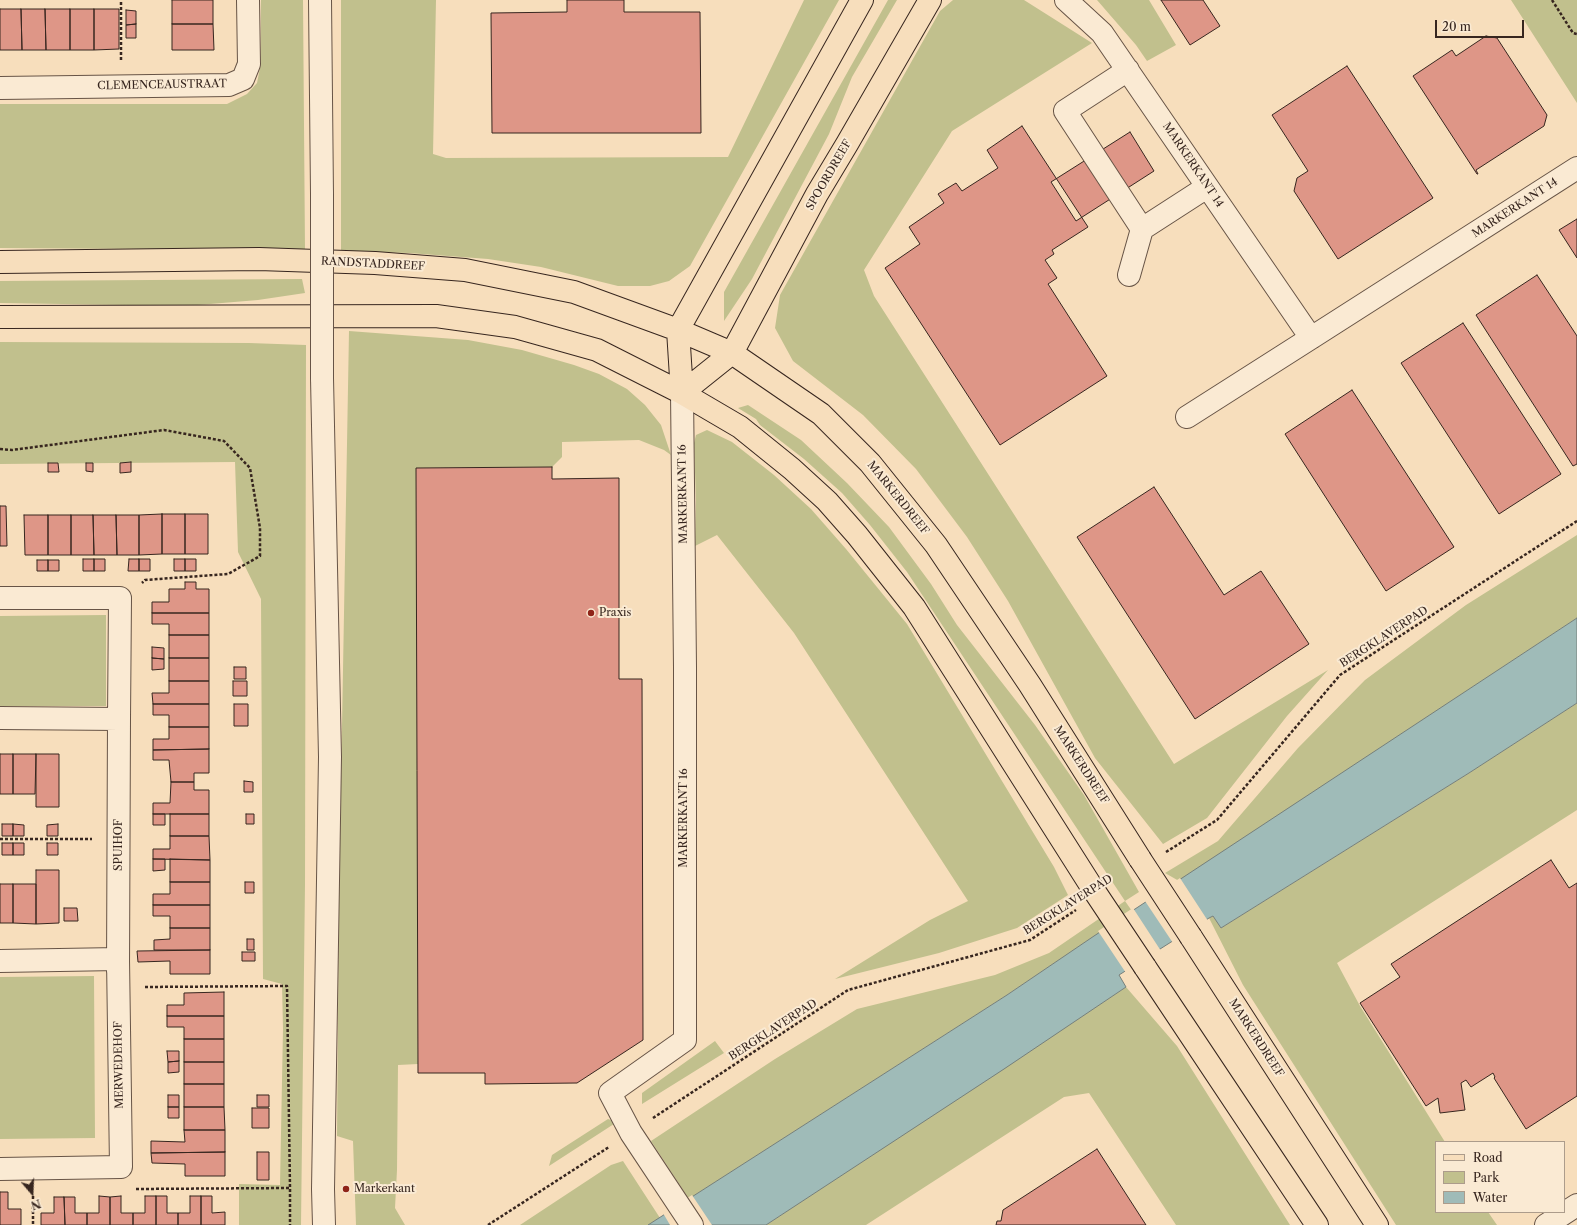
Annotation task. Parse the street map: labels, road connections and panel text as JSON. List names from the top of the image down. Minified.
{"streets":{"main road":["SPOORDREEF","RANDSTADDREEF","MARKERDREEF"],"street":["CLEMENCEAUSTRAAT","MARKERKANT 14","MARKERKANT 16","SPUIHOF","MERWEDEHOF"],"path":["BERGKLAVERPAD"]},"crossings":[["SPOORDREEF","RANDSTADDREEF"],["SPOORDREEF","MARKERDREEF"],["RANDSTADDREEF","MARKERDREEF"],["MARKERKANT 16","BERGKLAVERPAD"],["SPUIHOF","MERWEDEHOF"]],"places":["Praxis","Markerkant"],"legend":["Road","Park","Water"],"scale_bar":"20 m","north":"bottom"}
